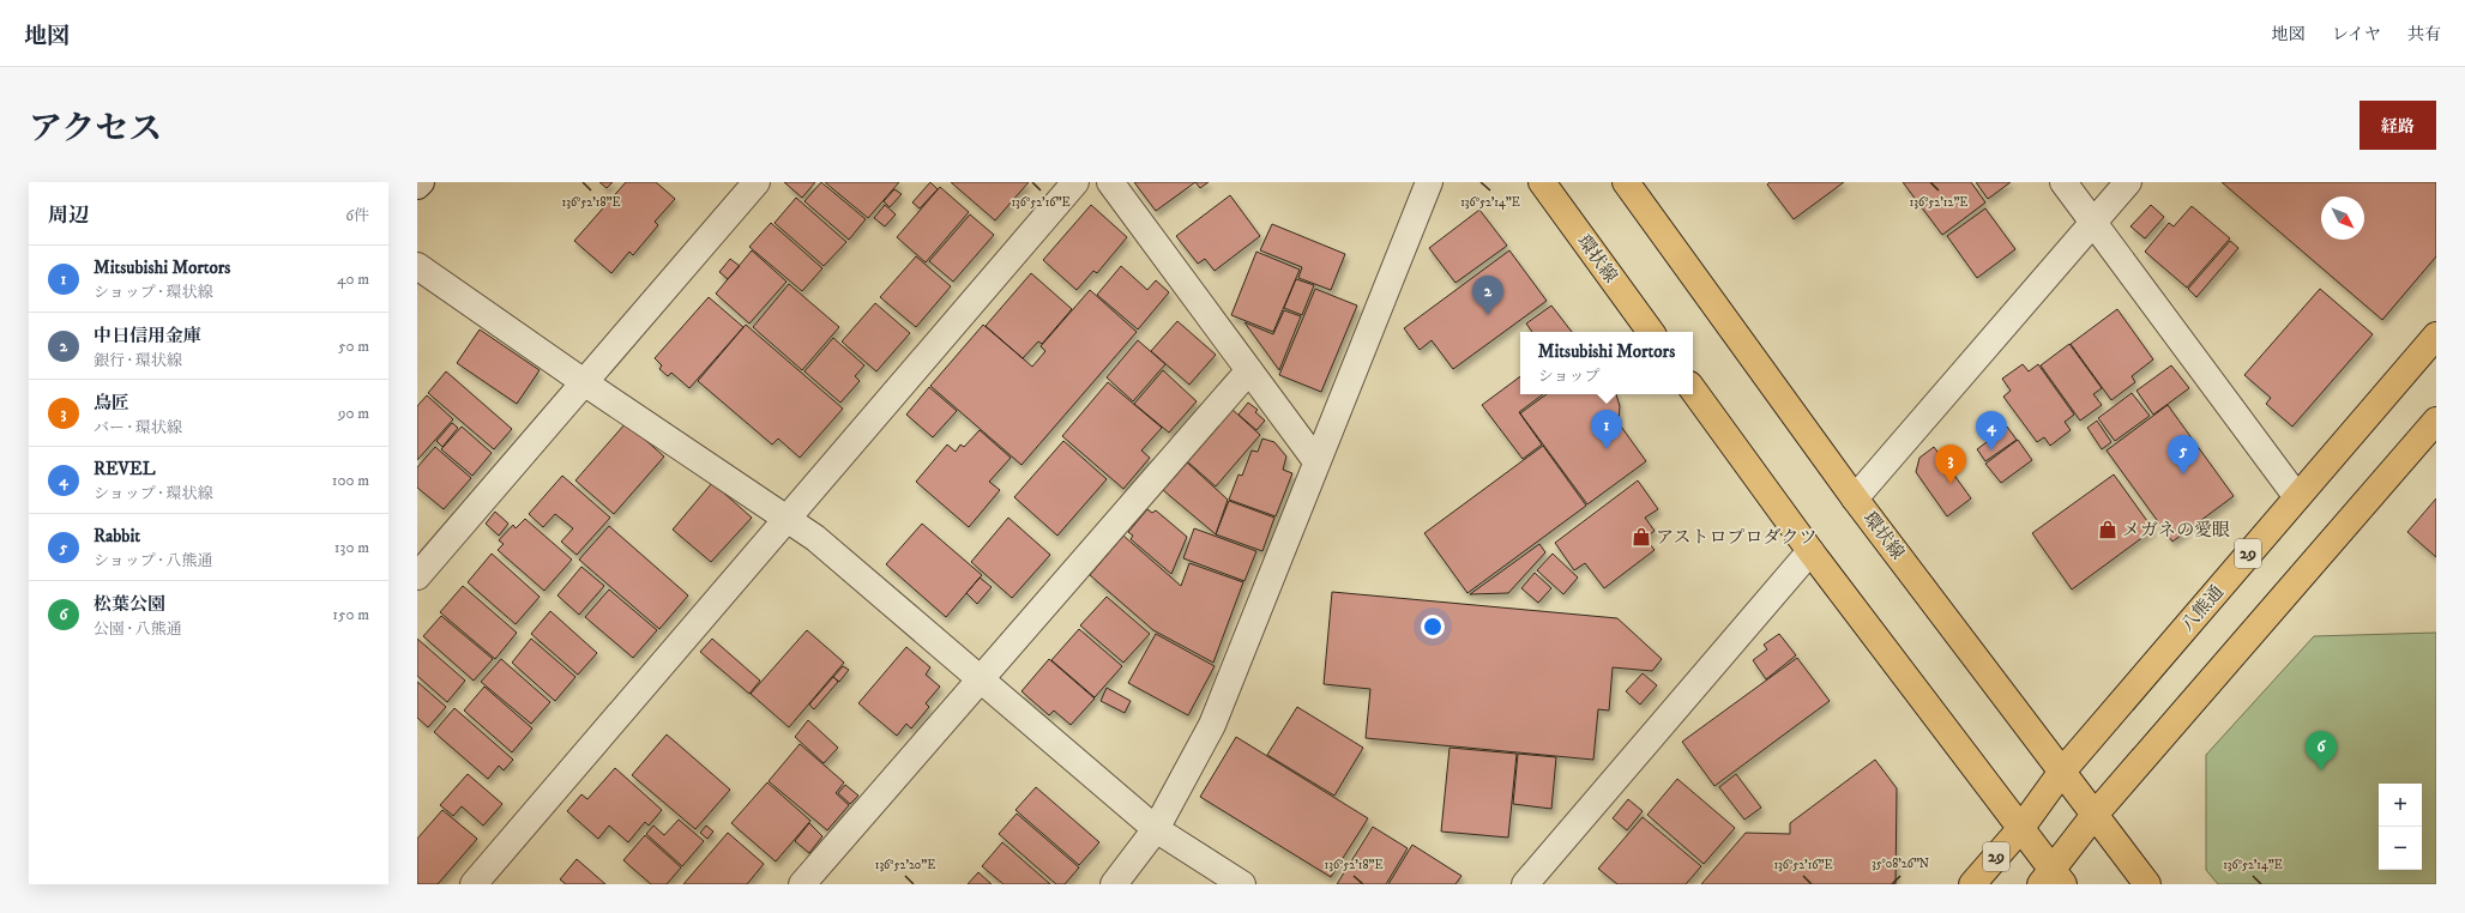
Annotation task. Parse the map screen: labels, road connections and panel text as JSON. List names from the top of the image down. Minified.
{"streets":{"main road":["環状線","29","八熊通"]},"crossings":[["環状線","八熊通"]],"places":{"shop":["メガネの愛眼","アストロプロダクツ"]},"north":"bottom right","page":{"header":"地図","nav":["地図","レイヤ","共有"],"title":"アクセス","buttons":"経路","heading":["周辺","6件"],"list":[{"mark":"1","name":"Mitsubishi Mortors","note":"ショップ · 環状線","value":"40 m"},{"mark":"2","name":"中日信用金庫","note":"銀行 · 環状線","value":"50 m"},{"mark":"3","name":"鳥匠","note":"バー · 環状線","value":"90 m"},{"mark":"4","name":"REVEL","note":"ショップ · 環状線","value":"100 m"},{"mark":"5","name":"Rabbit","note":"ショップ · 八熊通","value":"130 m"},{"mark":"6","name":"松葉公園","note":"公園 · 八熊通","value":"150 m"}],"pins":["2","1","4","5","3","6"],"popup":["Mitsubishi Mortors","ショップ"],"map_buttons":["+","−"]},"coordinates":["136°52'18\"E","136°52'16\"E","136°52'14\"E","136°52'12\"E","35°08'26\"N","136°52'20\"E"]}
